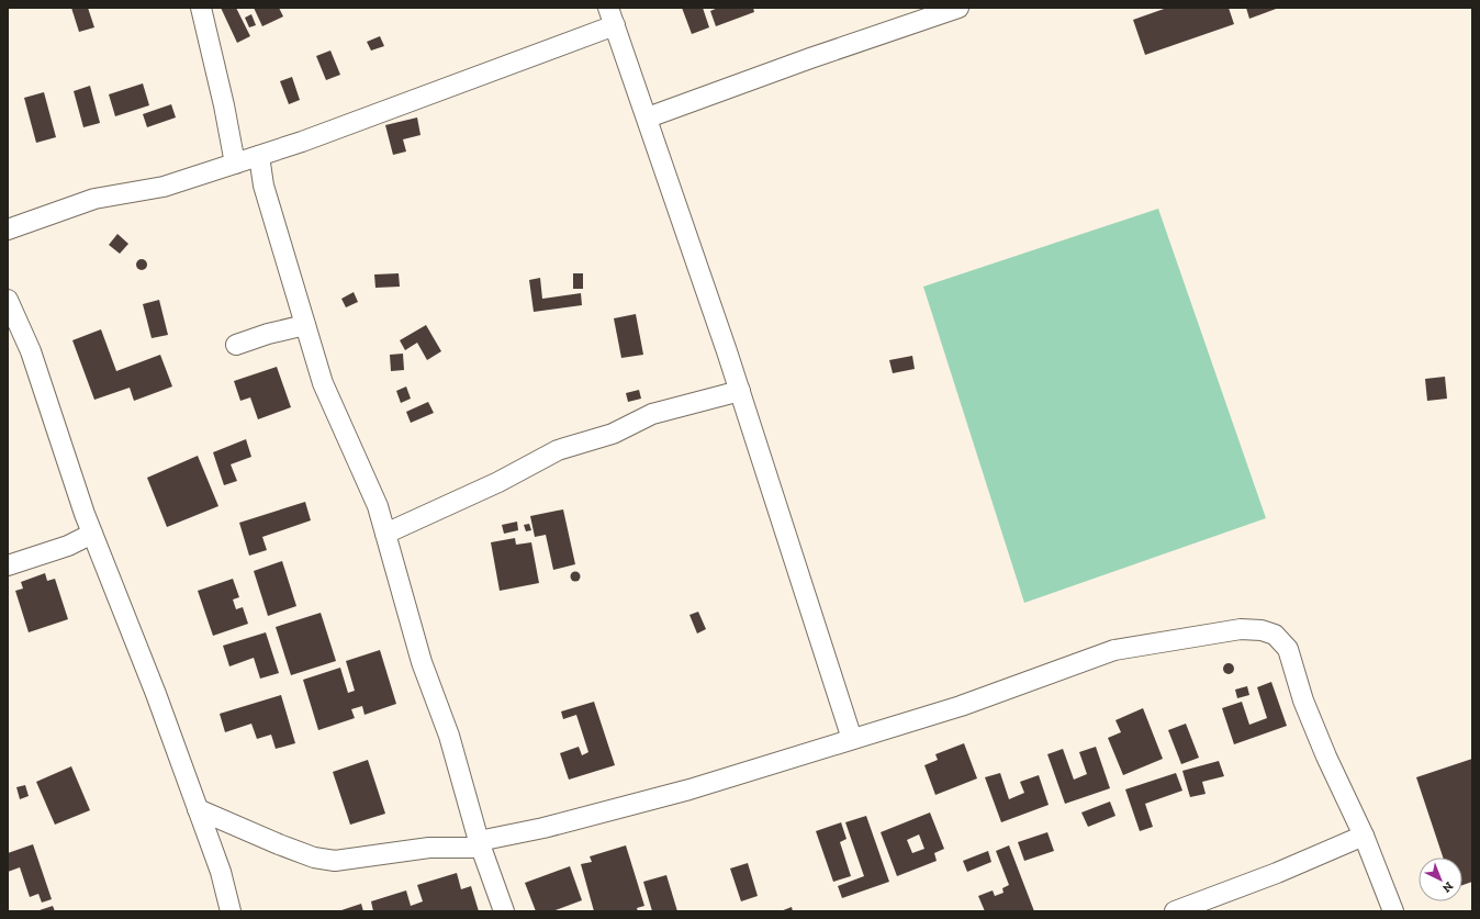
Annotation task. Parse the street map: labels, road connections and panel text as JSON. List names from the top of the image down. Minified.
{"north":"bottom right"}
